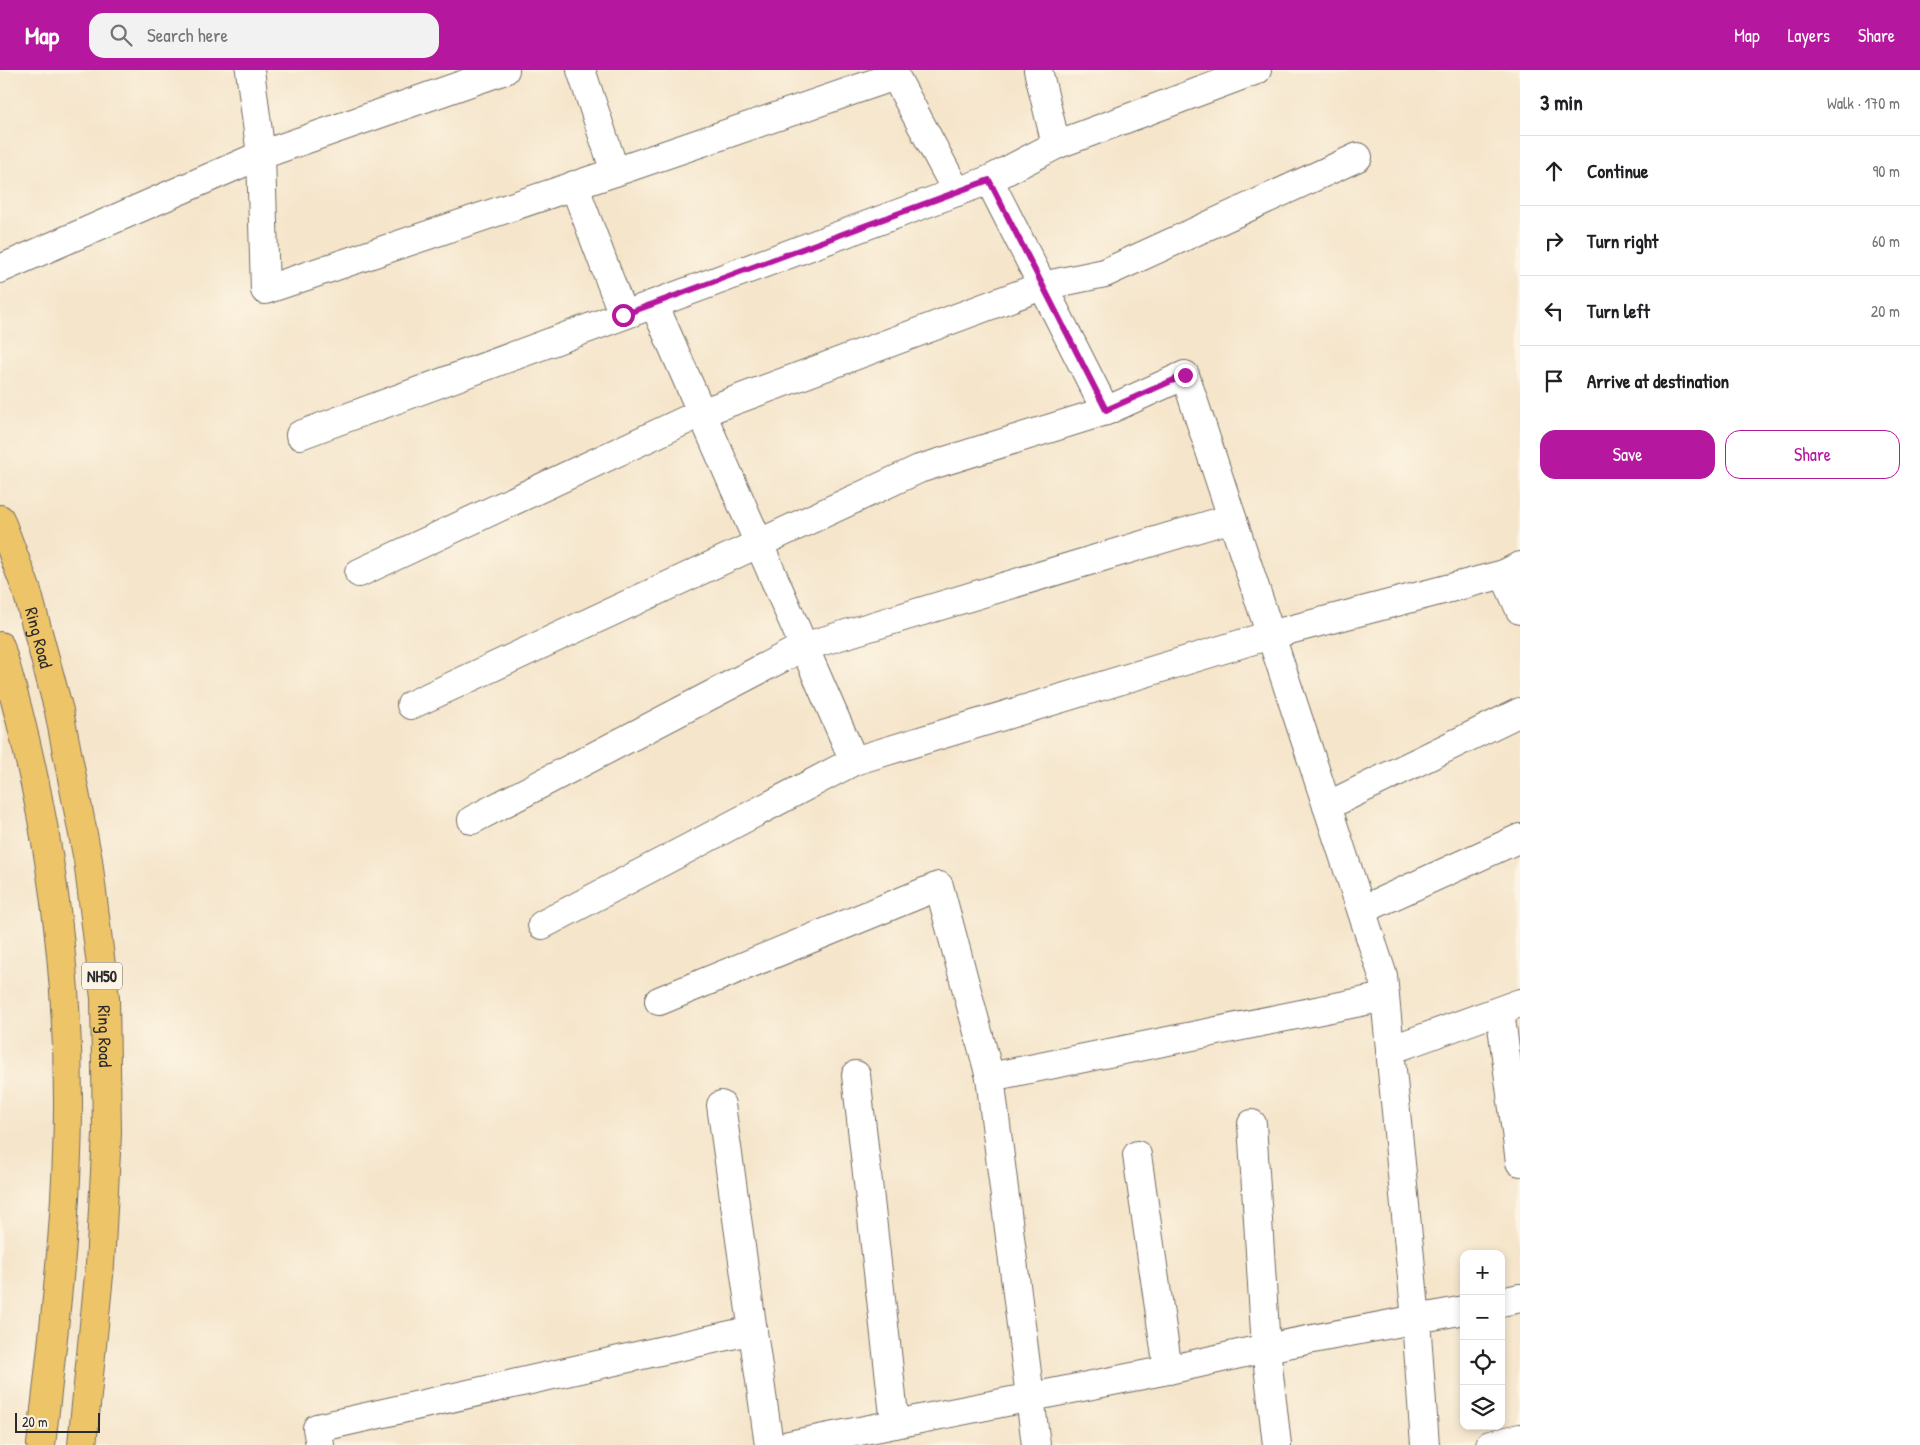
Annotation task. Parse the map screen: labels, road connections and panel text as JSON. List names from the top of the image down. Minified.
{"streets":{"highway":["Ring Road","NH50"]},"scale_bar":"20 m","page":{"header":"Map","search":"Search here","nav":["Map","Layers","Share"],"heading":["3 min","Walk · 170 m"],"list":[["Continue","90 m"],["Turn right","60 m"],["Turn left","20 m"],"Arrive at destination"],"buttons":["Save","Share"],"map_buttons":["+","−"],"scale":"20 m"}}
